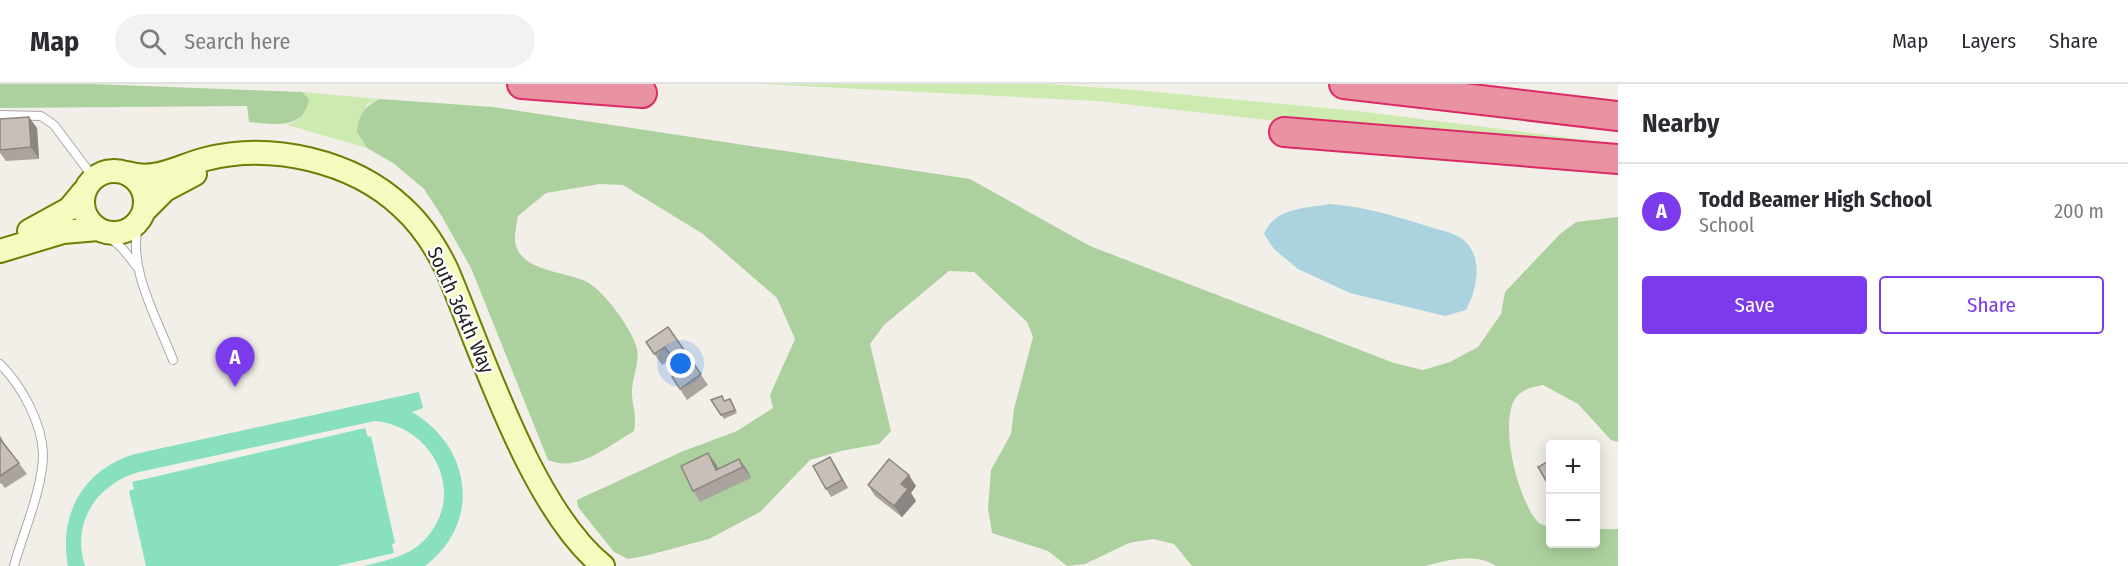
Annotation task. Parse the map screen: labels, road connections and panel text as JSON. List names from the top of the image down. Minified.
{"streets":{"street":["South 364th Way"]},"page":{"header":"Map","search":"Search here","nav":["Map","Layers","Share"],"heading":"Nearby","list":[{"mark":"A","name":"Todd Beamer High School","note":"School","value":"200 m"}],"buttons":["Save","Share"],"pins":"A","map_buttons":["+","−"]}}
